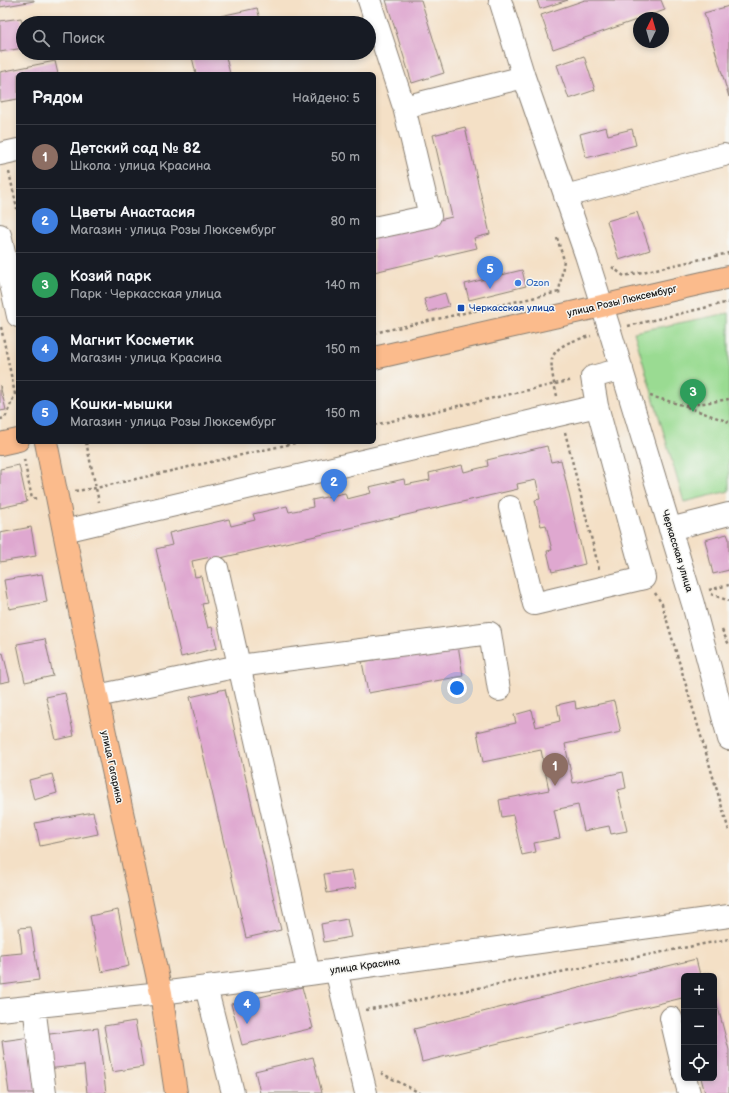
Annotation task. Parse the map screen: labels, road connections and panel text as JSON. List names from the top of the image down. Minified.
{"streets":{"main road":["улица Розы Люксембург","улица Гагарина"],"street":["Черкасская улица","улица Красина"]},"crossings":[["улица Розы Люксембург","Черкасская улица"],["улица Гагарина","улица Красина"]],"places":{"other":["Ozon"],"transit":["Черкасская улица"]},"north":"top","page":{"search":"Поиск","heading":["Рядом","Найдено: 5"],"list":[{"mark":"1","name":"Детский сад № 82","note":"Школа · улица Красина","value":"50 m"},{"mark":"2","name":"Цветы Анастасия","note":"Магазин · улица Розы Люксембург","value":"80 m"},{"mark":"3","name":"Козий парк","note":"Парк · Черкасская улица","value":"140 m"},{"mark":"4","name":"Магнит Косметик","note":"Магазин · улица Красина","value":"150 m"},{"mark":"5","name":"Кошки-мышки","note":"Магазин · улица Розы Люксембург","value":"150 m"}],"pins":["5","3","2","1","4"],"map_buttons":["+","−"]}}
